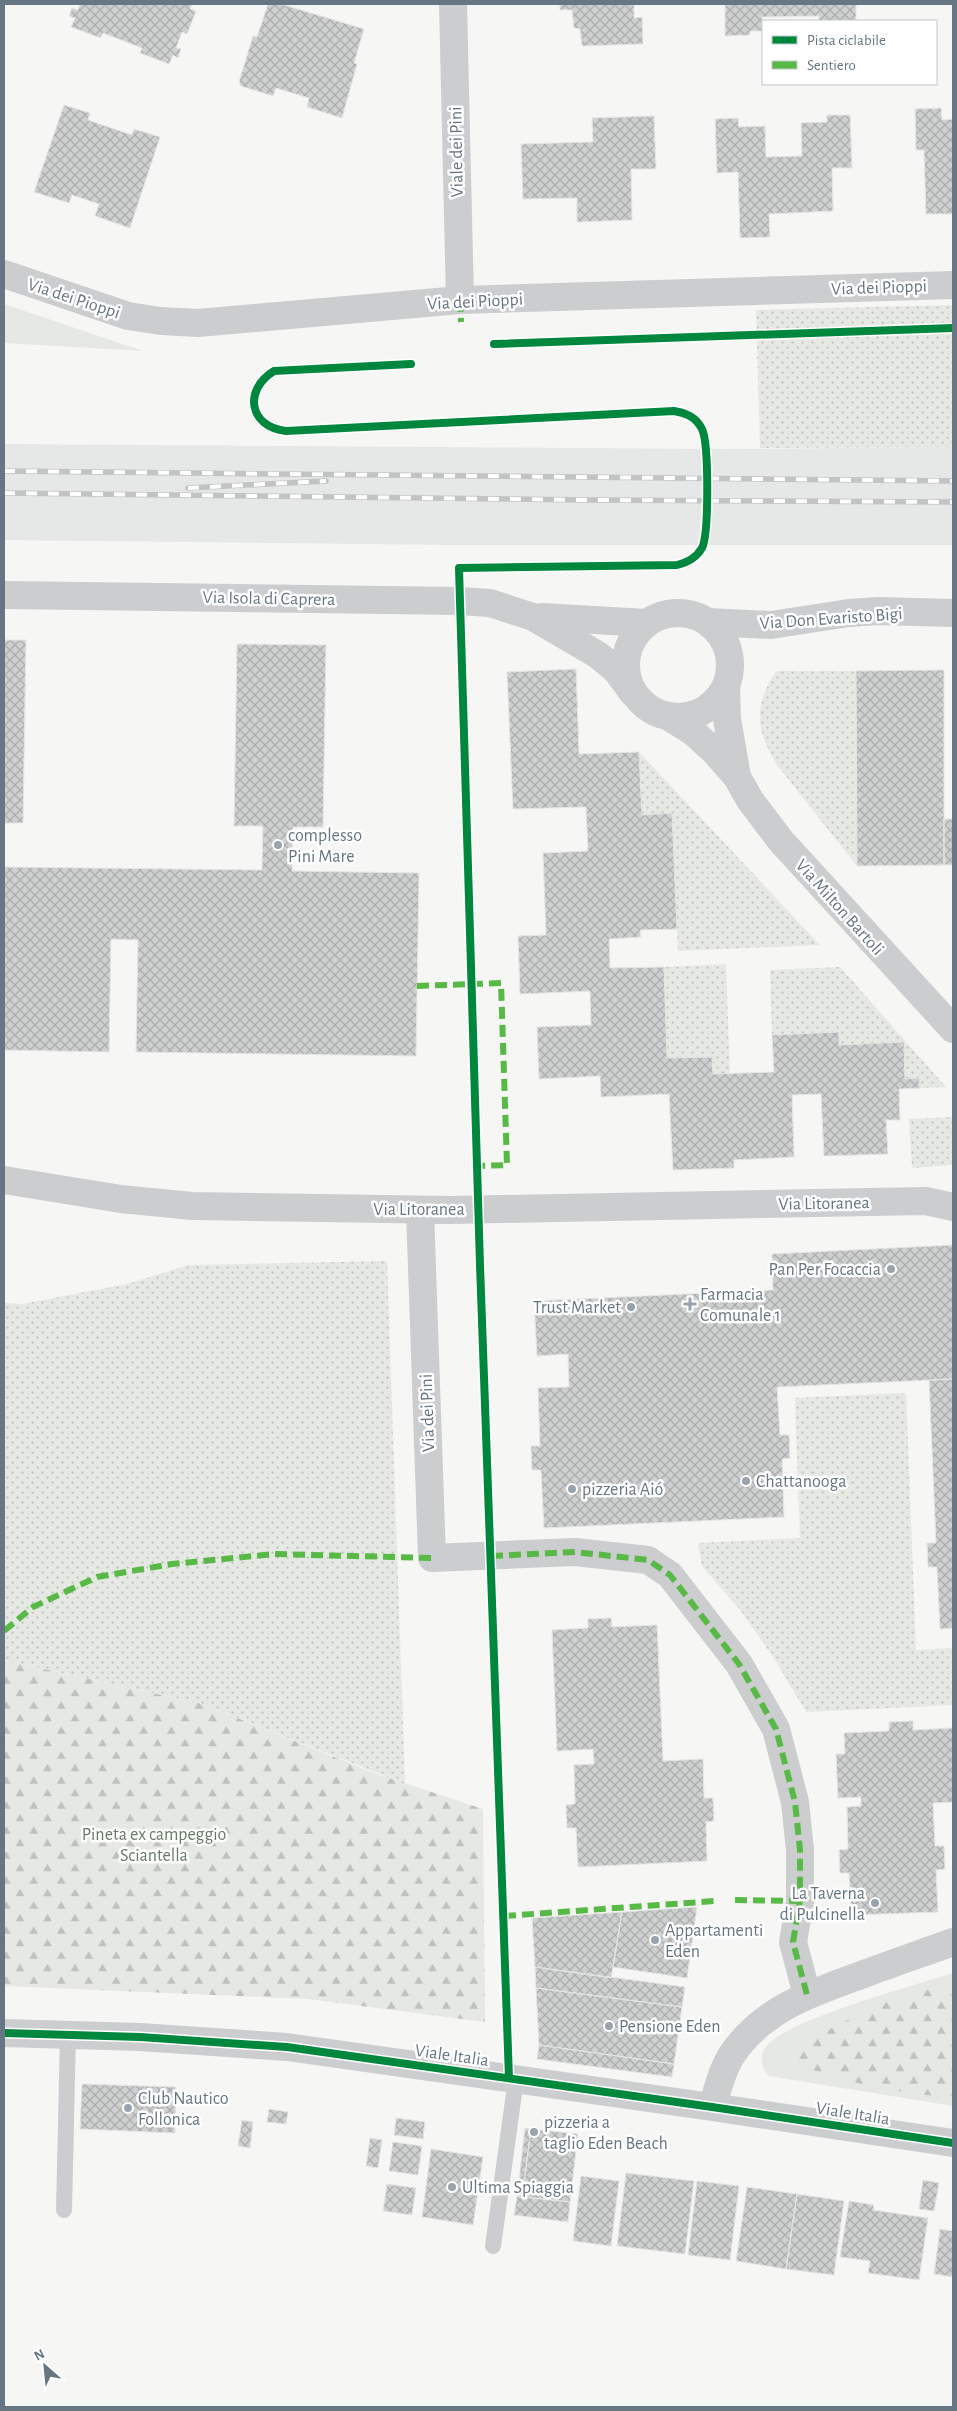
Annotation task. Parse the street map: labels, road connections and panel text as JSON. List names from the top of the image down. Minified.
{"streets":{"street":["Viale dei Pini","Via dei Pioppi","Via Isola di Caprera","Via Don Evaristo Bigi","Via Milton Bartoli","Via Litoranea","Via dei Pini","Viale Italia"]},"crossings":[["Viale dei Pini","Via dei Pioppi"],["Via Isola di Caprera","Via Don Evaristo Bigi"],["Via Isola di Caprera","Via Milton Bartoli"],["Via Don Evaristo Bigi","Via Milton Bartoli"],["Via Litoranea","Via dei Pini"]],"parks":["Pineta ex campeggio Sciantella"],"places":{"other":["complesso Pini Mare","Pan Per Focaccia","Trust Market","Chattanooga","pizzeria Aió","La Taverna di Pulcinella","Appartamenti Eden","Pensione Eden","Club Nautico Follonica","pizzeria a taglio Eden Beach","Ultima Spiaggia"],"health":["Farmacia Comunale 1"]},"legend":["Pista ciclabile","Sentiero"],"north":"top left"}
